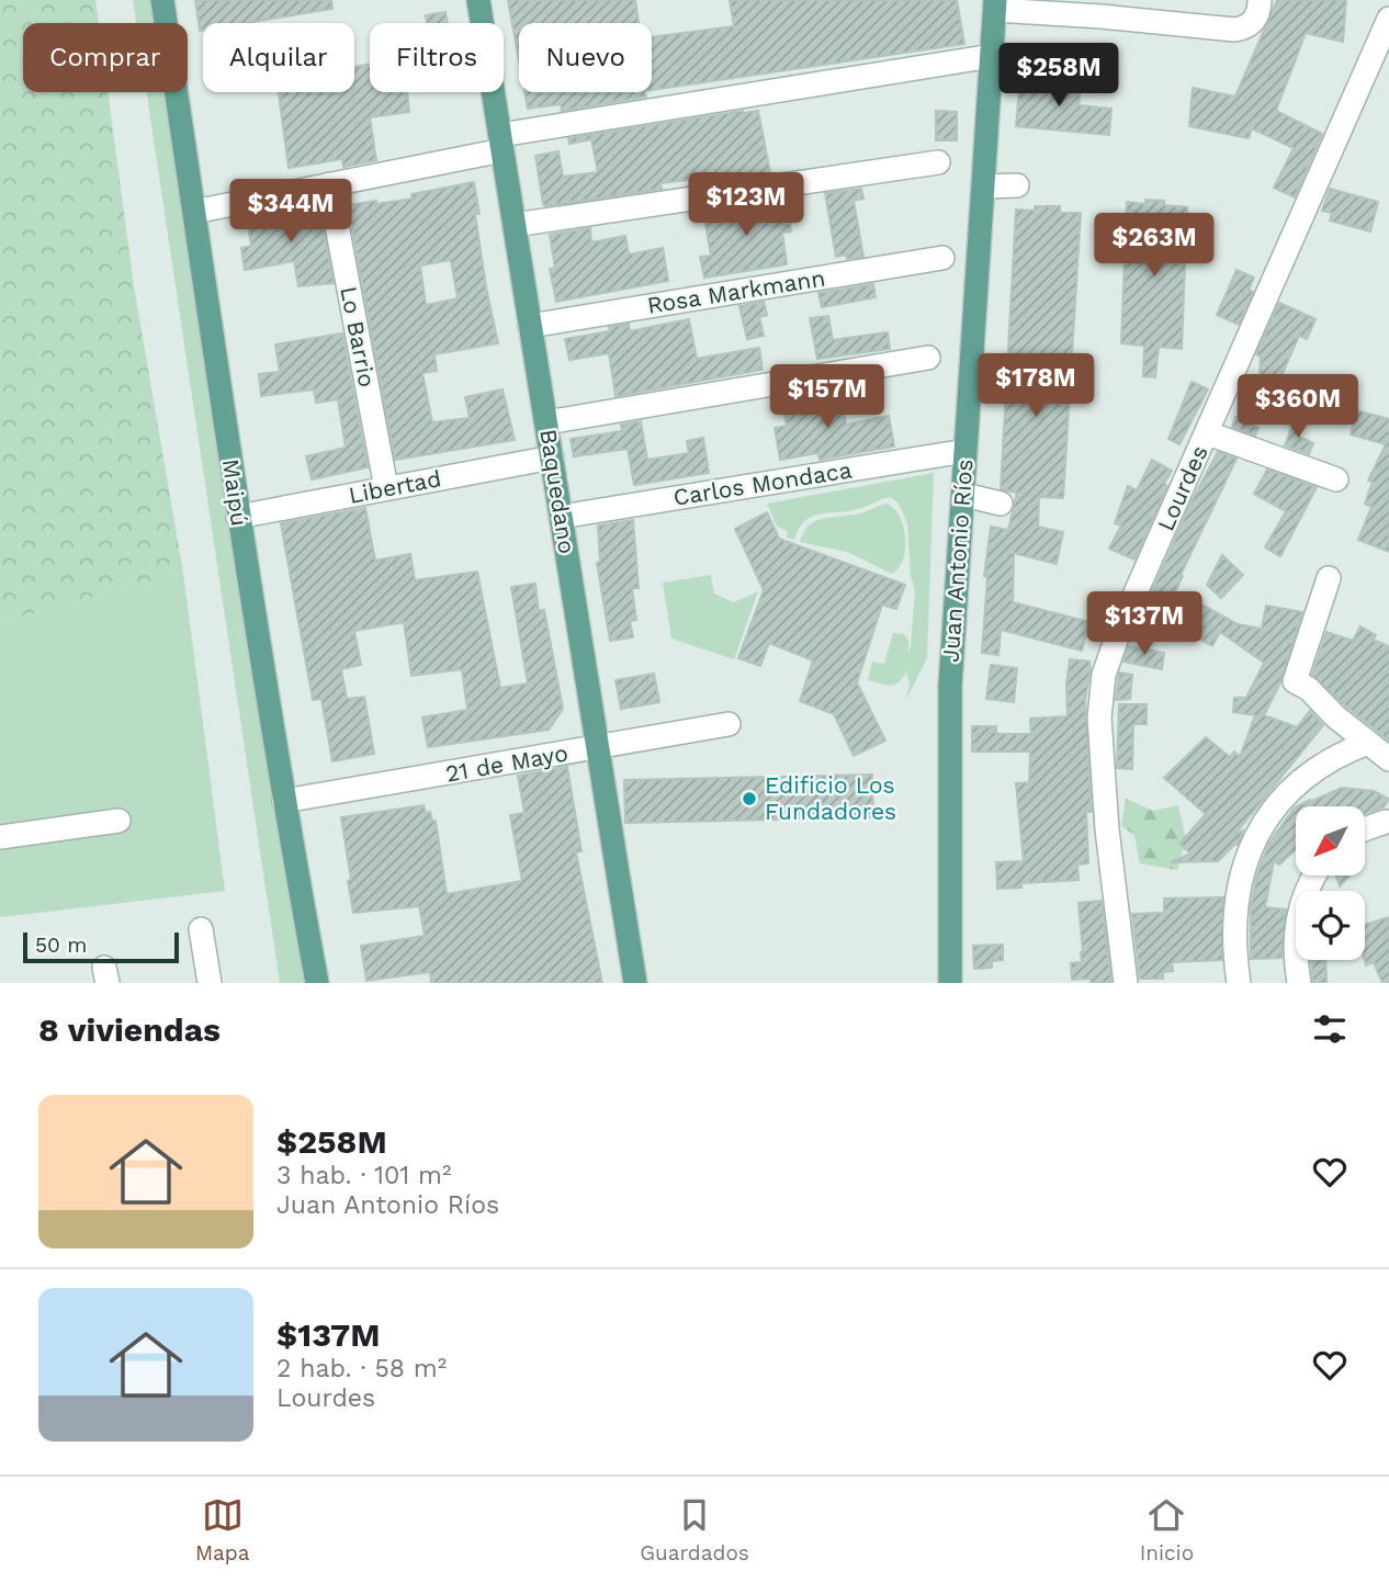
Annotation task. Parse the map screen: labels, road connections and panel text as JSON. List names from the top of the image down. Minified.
{"streets":{"main road":["Baquedano","Maipú","Juan Antonio Ríos"],"street":["Rosa Markmann","Lo Barrio","Carlos Mondaca","Libertad","Lourdes","21 de Mayo"]},"crossings":[["Rosa Markmann","Baquedano"],["Lo Barrio","Libertad"],["Carlos Mondaca","Baquedano"],["Carlos Mondaca","Juan Antonio Ríos"],["Libertad","Baquedano"],["Libertad","Maipú"],["Baquedano","21 de Mayo"],["Maipú","21 de Mayo"]],"places":["Edificio Los Fundadores"],"scale_bar":"50 m","north":"bottom left","page":{"chip":["Comprar","Alquilar","Filtros","Nuevo"],"price":["$258M","$123M","$344M","$263M","$178M","$157M","$360M","$137M"],"scale":"50 m","heading":"8 viviendas","list":[{"name":"$258M","note":"3 hab. · 101 m² · Juan Antonio Ríos"},{"name":"$137M","note":"2 hab. · 58 m² · Lourdes"}],"tabs":["Mapa","Guardados","Inicio"]}}
